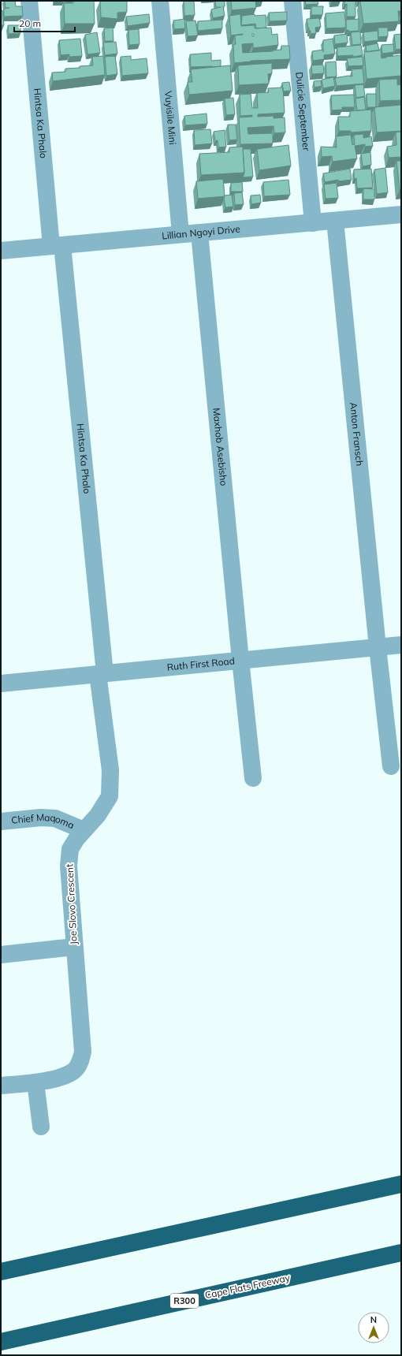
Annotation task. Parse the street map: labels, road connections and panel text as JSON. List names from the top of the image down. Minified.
{"streets":{"highway":["Cape Flats Freeway","R300"],"street":["Dulicie September","Vuyisile Mini","Hintsa Ka Phalo","Lillian Ngoyi Drive","Anton Fransch","Maxhob Asebisho","Ruth First Road","Chief Maqoma","Joe Slovo Crescent"]},"crossings":[["Dulicie September","Lillian Ngoyi Drive"],["Vuyisile Mini","Lillian Ngoyi Drive"],["Hintsa Ka Phalo","Lillian Ngoyi Drive"],["Hintsa Ka Phalo","Ruth First Road"],["Hintsa Ka Phalo","Joe Slovo Crescent"],["Lillian Ngoyi Drive","Anton Fransch"],["Lillian Ngoyi Drive","Maxhob Asebisho"],["Anton Fransch","Ruth First Road"],["Maxhob Asebisho","Ruth First Road"],["Ruth First Road","Joe Slovo Crescent"],["Chief Maqoma","Joe Slovo Crescent"]],"scale_bar":"20 m","north":"top"}
